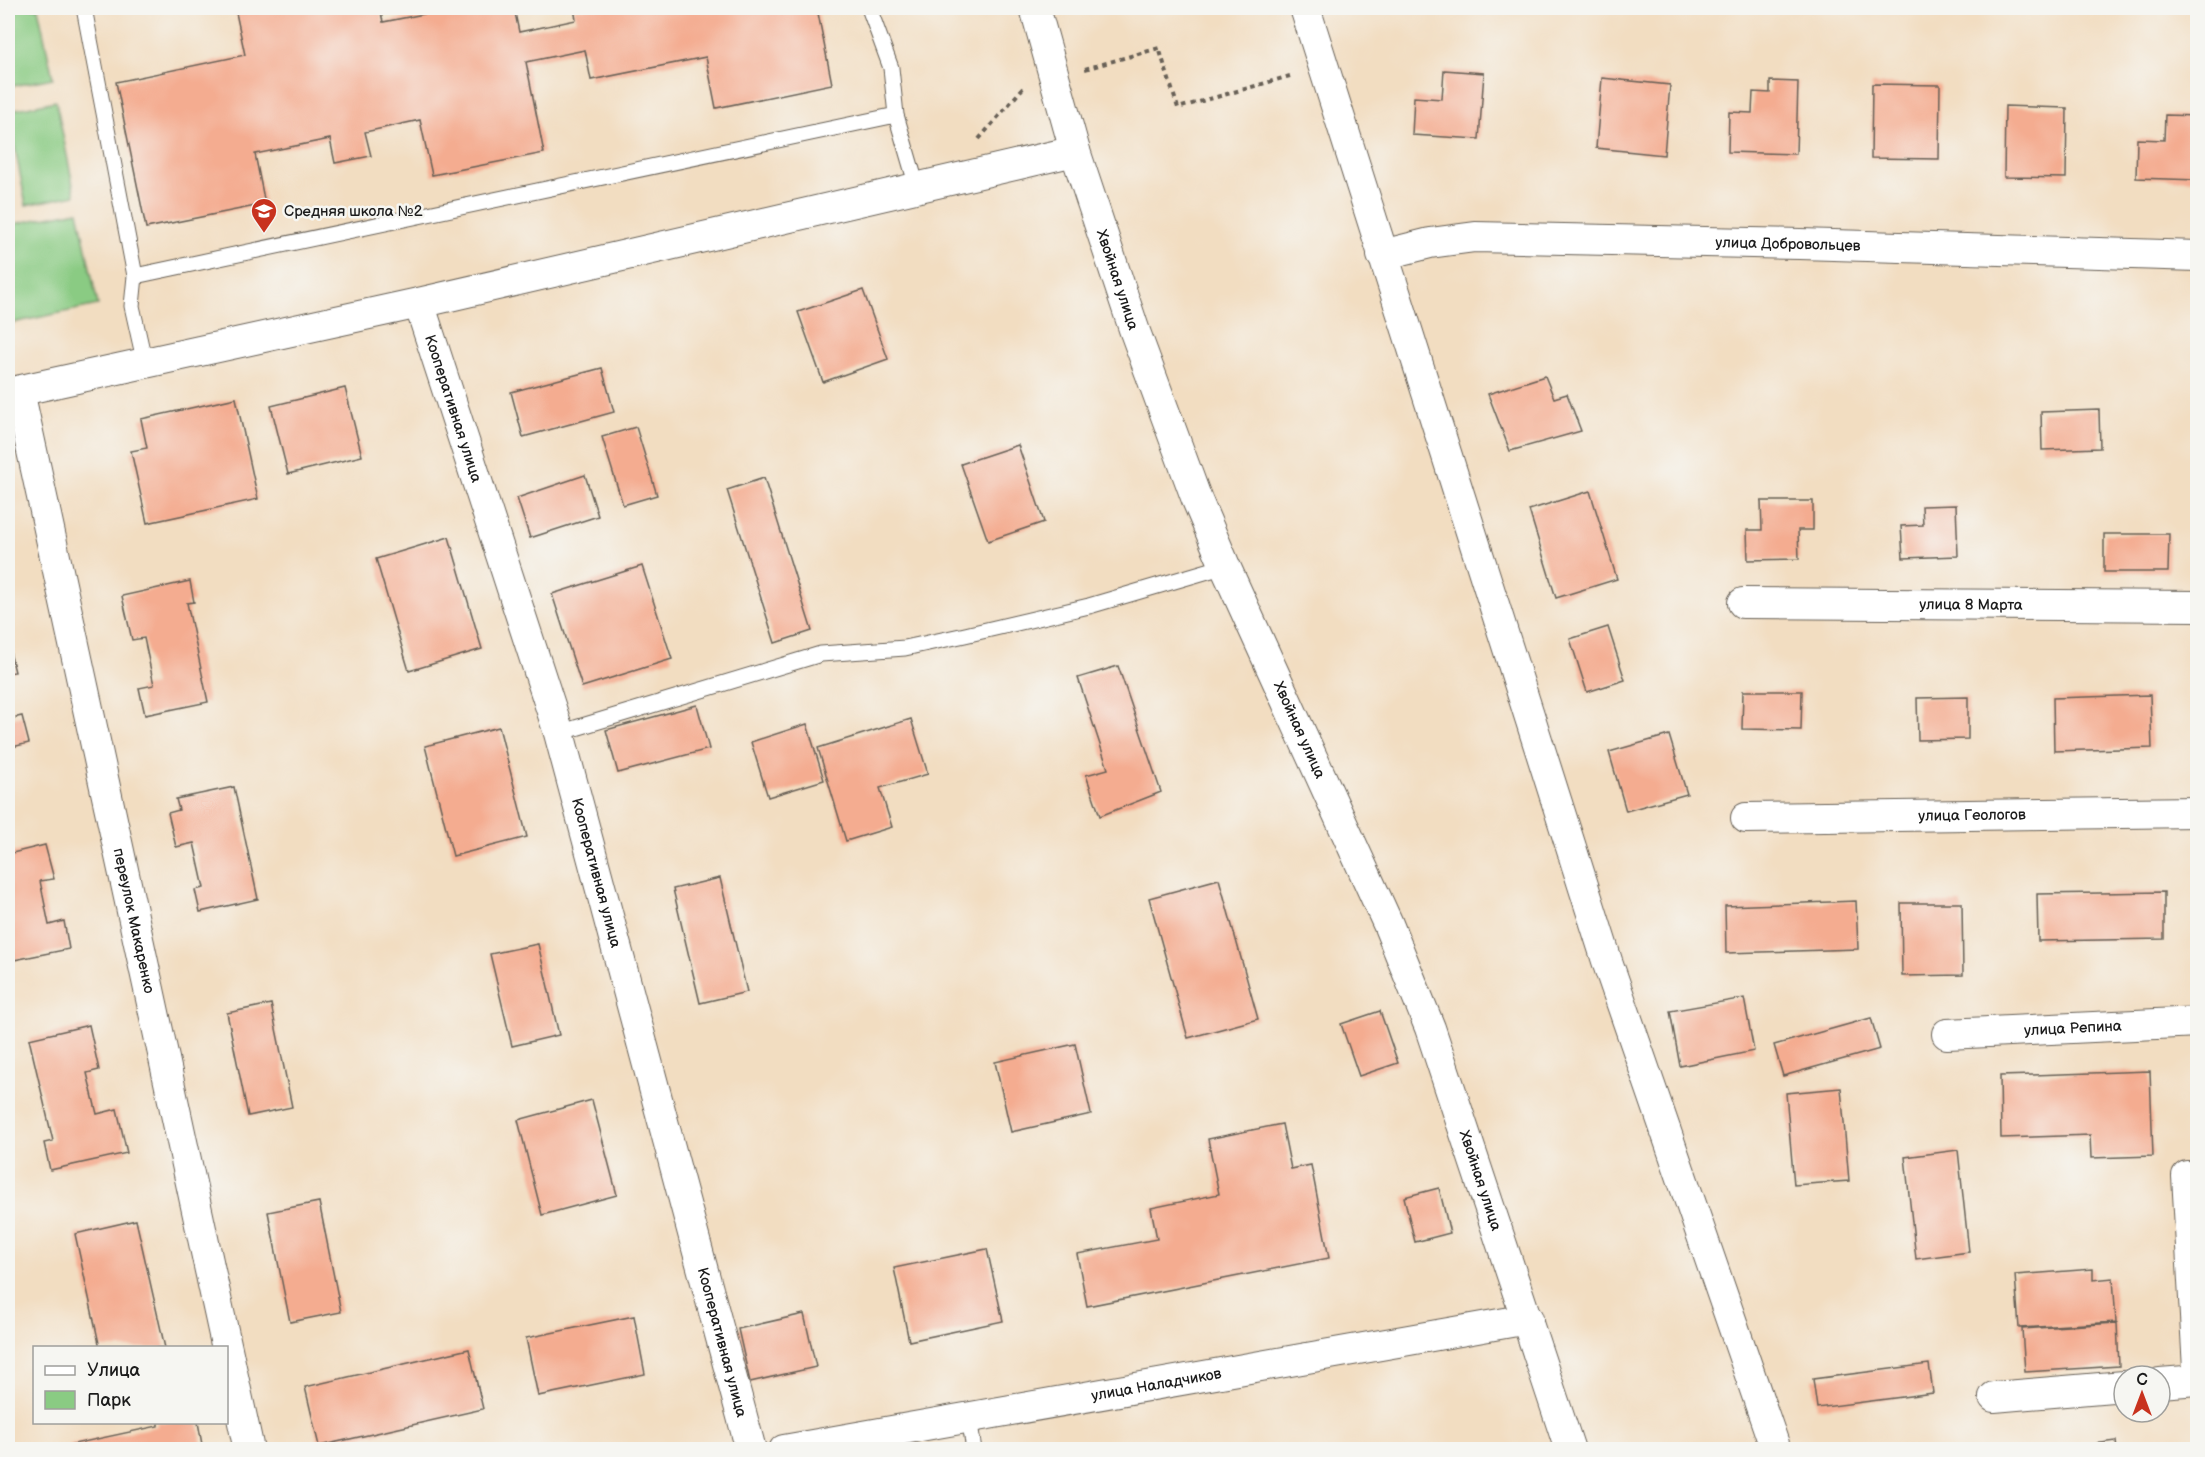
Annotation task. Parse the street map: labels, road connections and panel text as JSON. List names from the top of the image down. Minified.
{"streets":{"street":["улица Добровольцев","Хвойная улица","Кооперативная улица","улица 8 Марта","улица Геологов","переулок Макаренко","улица Репина","улица Наладчиков"]},"crossings":[["Хвойная улица","улица Наладчиков"]],"places":{"school or university":["Средняя школа №2"]},"legend":["Улица","Парк"],"north":"top"}
